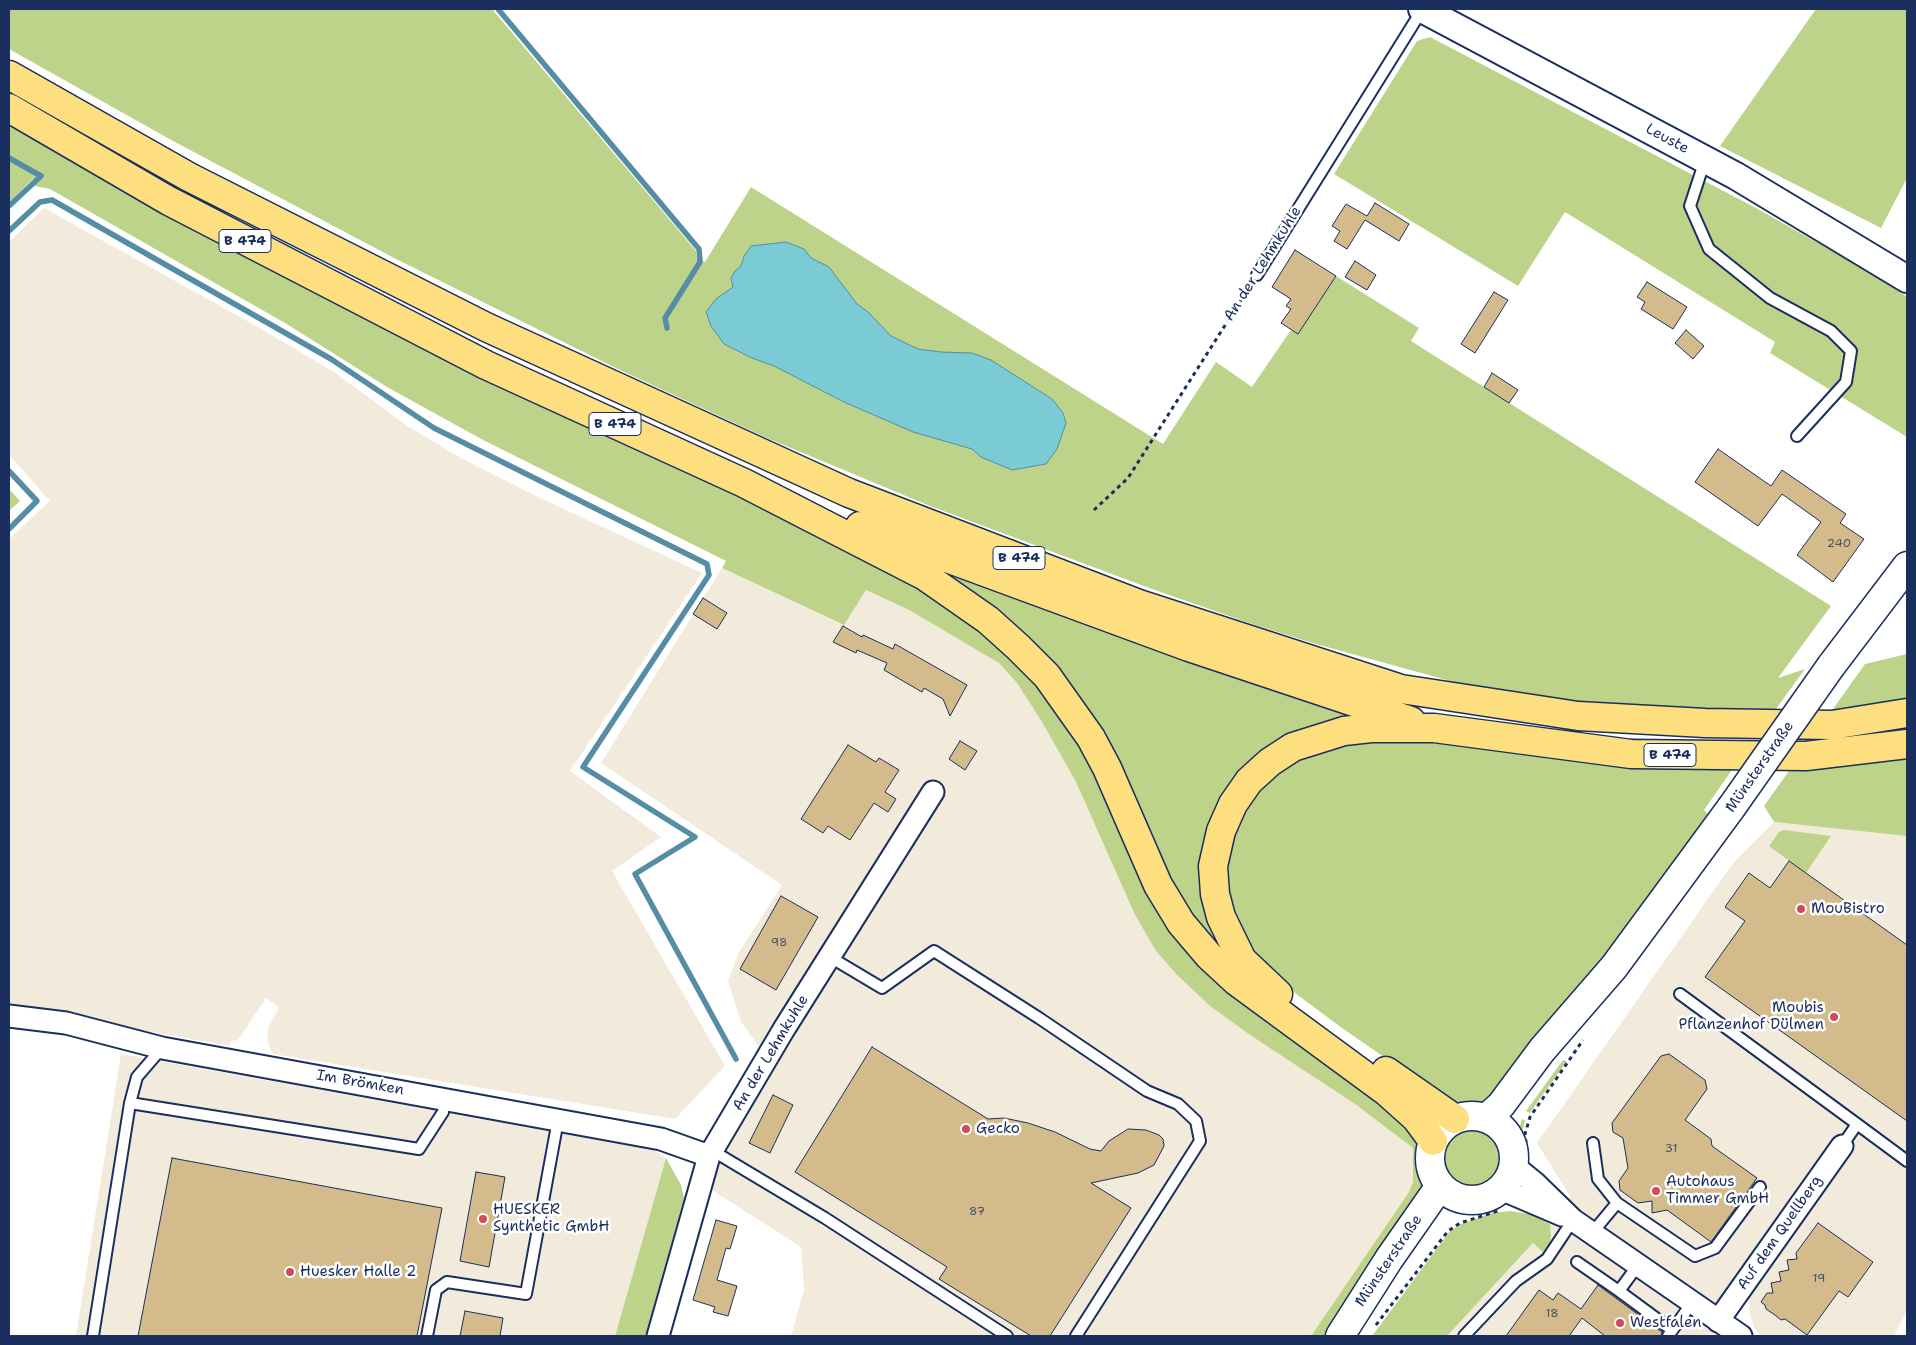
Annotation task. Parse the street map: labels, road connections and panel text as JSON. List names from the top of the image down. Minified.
{"streets":{"highway":["B 474"],"main road":["Münsterstraße"],"street":["Leuste","An der Lehmkuhle","Im Brömken","Auf dem Quellberg"]},"crossings":[["Leuste","An der Lehmkuhle"],["An der Lehmkuhle","Im Brömken"]],"places":["MouBistro","Moubis Pflanzenhof Dülmen","Gecko","Autohaus Timmer GmbH","HUESKER Synthetic GmbH","Huesker Halle 2","Westfalen"],"house_numbers":["240","98","31","87","19","18"]}
